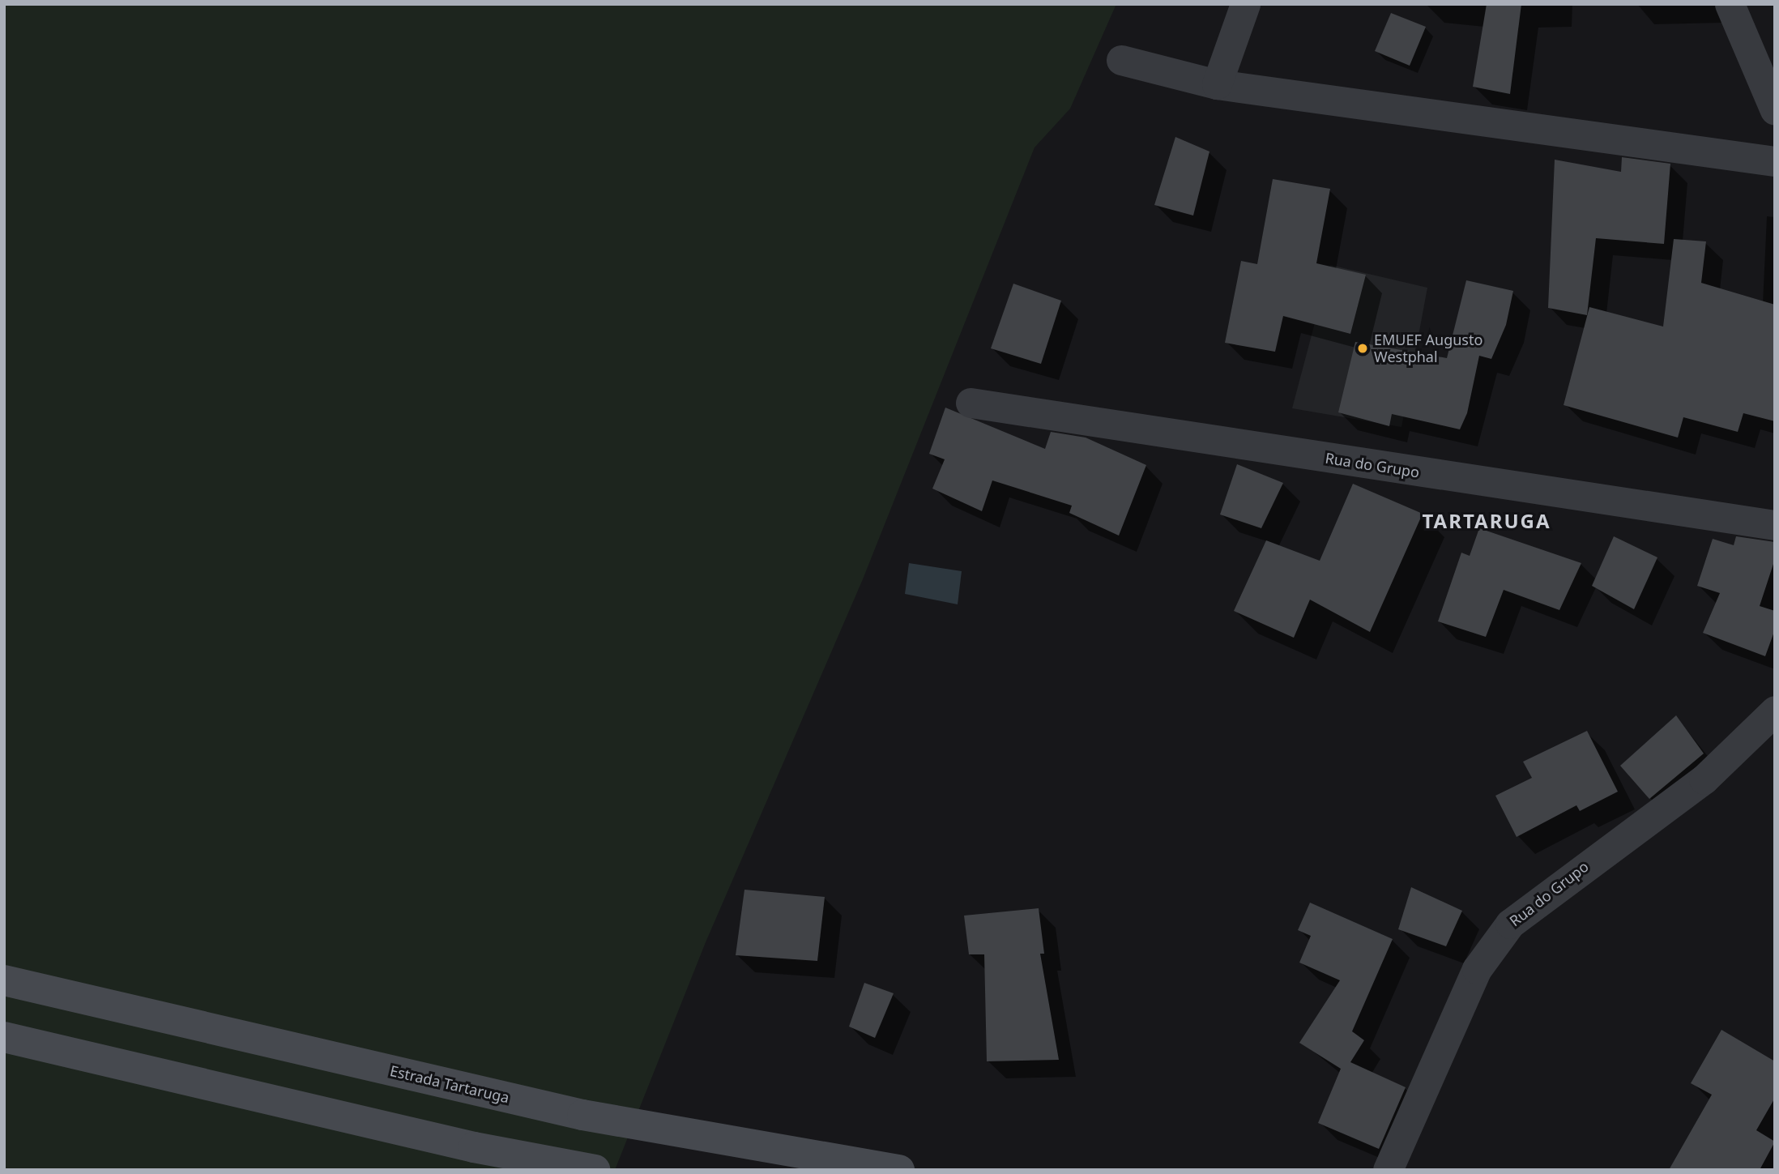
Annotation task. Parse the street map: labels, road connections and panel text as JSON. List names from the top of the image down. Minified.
{"streets":{"street":["Rua do Grupo","Estrada Tartaruga"]},"districts":["TARTARUGA"],"places":["EMUEF Augusto Westphal"]}
